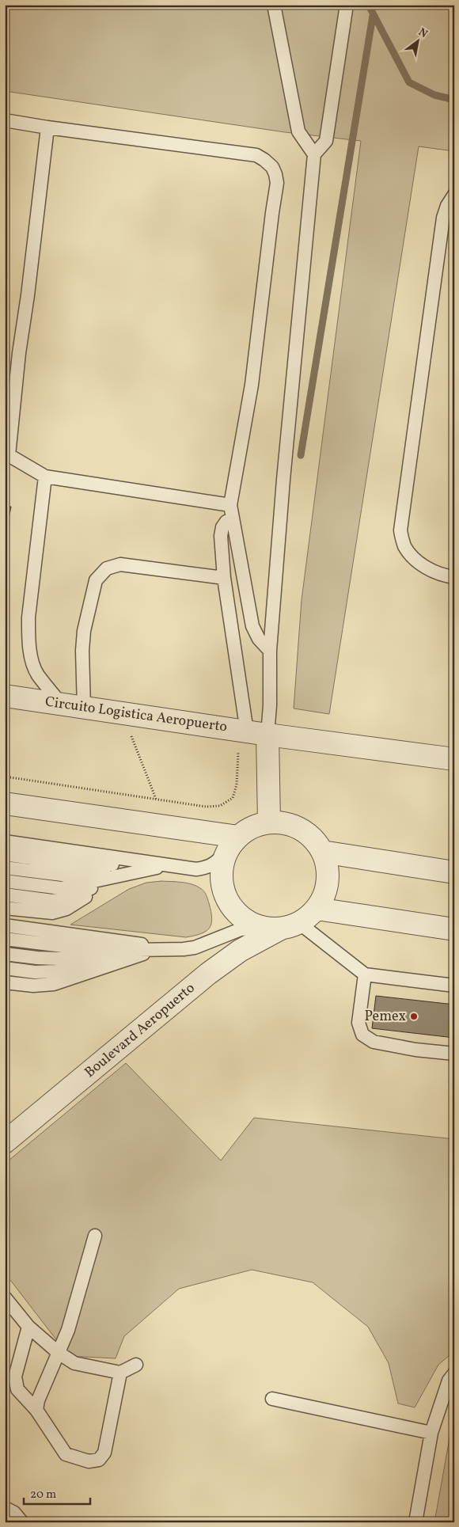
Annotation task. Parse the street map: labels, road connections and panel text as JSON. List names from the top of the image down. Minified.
{"streets":{"street":["Circuito Logistica Aeropuerto","Boulevard Aeropuerto"]},"places":["Pemex"],"scale_bar":"20 m","north":"top right"}
